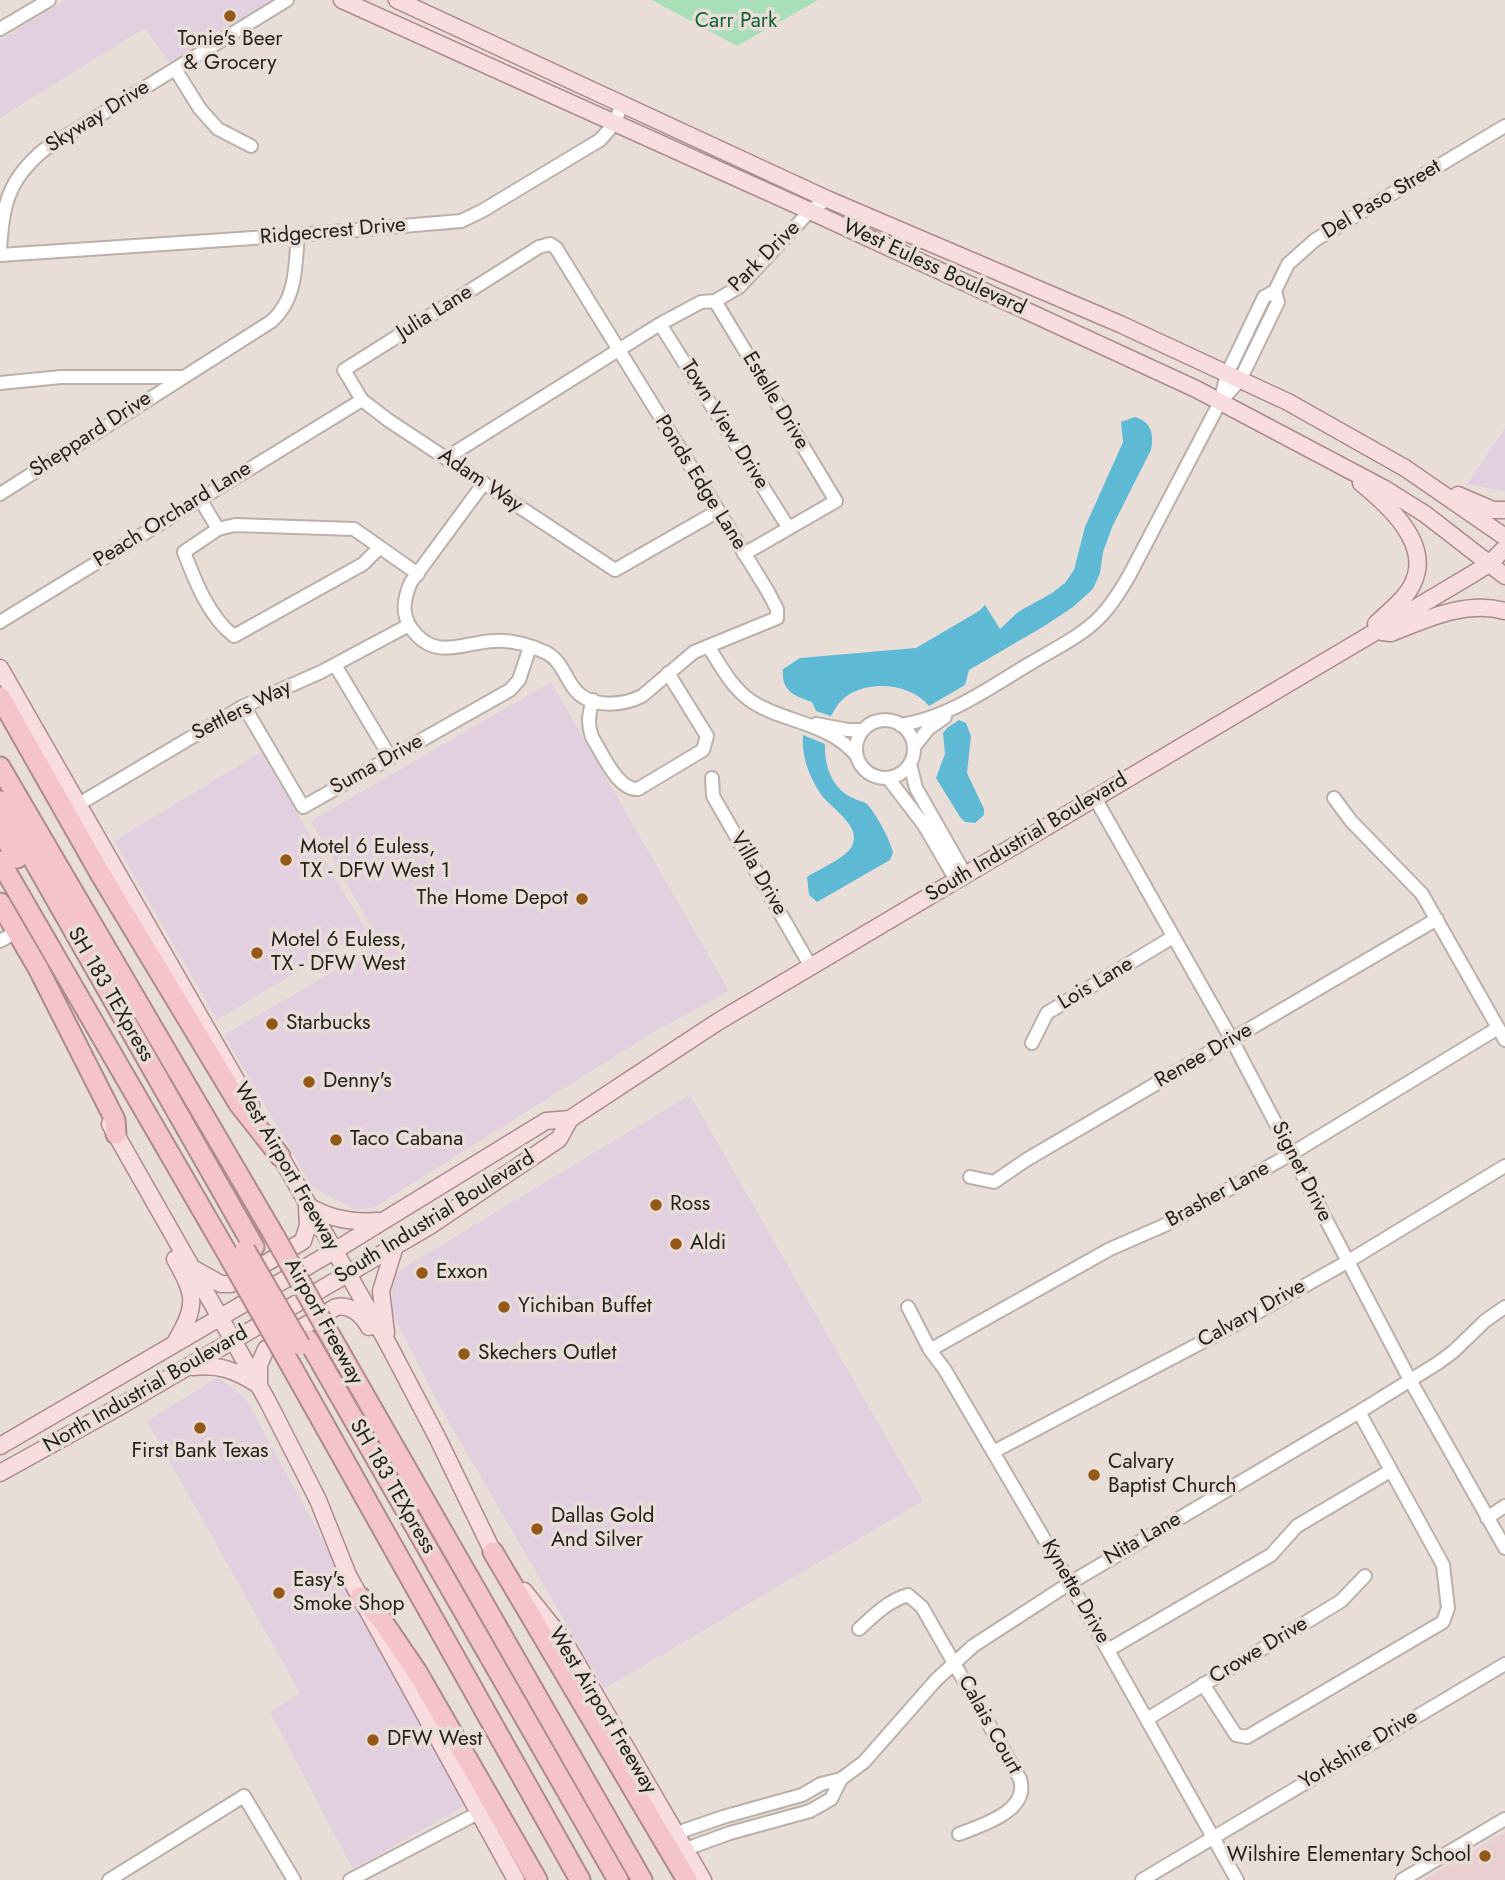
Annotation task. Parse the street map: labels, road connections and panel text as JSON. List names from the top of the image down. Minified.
{"streets":{"highway":["SH 183 TEXpress","Airport Freeway"],"main road":["West Euless Boulevard","South Industrial Boulevard","West Airport Freeway","North Industrial Boulevard"],"street":["Skyway Drive","Del Paso Street","Ridgecrest Drive","Park Drive","Julia Lane","Estelle Drive","Town View Drive","Sheppard Drive","Adam Way","Ponds Edge Lane","Peach Orchard Lane","Settlers Way","Suma Drive","Villa Drive","Lois Lane","Renee Drive","Signet Drive","Brasher Lane","Calvary Drive","Nita Lane","Kynette Drive","Crowe Drive","Calais Court","Yorkshire Drive"]},"crossings":[["Skyway Drive","Ridgecrest Drive"],["Del Paso Street","West Euless Boulevard"],["Ridgecrest Drive","West Euless Boulevard"],["Ridgecrest Drive","Sheppard Drive"],["Park Drive","West Euless Boulevard"],["Park Drive","Estelle Drive"],["Park Drive","Town View Drive"],["Park Drive","Adam Way"],["Park Drive","Ponds Edge Lane"],["West Euless Boulevard","South Industrial Boulevard"],["Julia Lane","Adam Way"],["Julia Lane","Ponds Edge Lane"],["Julia Lane","Peach Orchard Lane"],["Estelle Drive","Town View Drive"],["Adam Way","Ponds Edge Lane"],["Adam Way","Peach Orchard Lane"],["Settlers Way","Suma Drive"],["Settlers Way","West Airport Freeway"],["South Industrial Boulevard","Villa Drive"],["South Industrial Boulevard","West Airport Freeway"],["South Industrial Boulevard","Signet Drive"],["South Industrial Boulevard","North Industrial Boulevard"],["Lois Lane","Signet Drive"],["Renee Drive","Signet Drive"],["West Airport Freeway","Nita Lane"],["Signet Drive","Brasher Lane"],["Signet Drive","Calvary Drive"],["Signet Drive","Nita Lane"],["Brasher Lane","Kynette Drive"],["Calvary Drive","Kynette Drive"],["Nita Lane","Kynette Drive"],["Nita Lane","Calais Court"],["Kynette Drive","Crowe Drive"],["Kynette Drive","Yorkshire Drive"]],"parks":["Carr Park"],"places":["Tonie's Beer & Grocery","Motel 6 Euless, TX - DFW West 1","The Home Depot","Motel 6 Euless, TX - DFW West","Starbucks","Denny's","Taco Cabana","Ross","Aldi","Exxon","Yichiban Buffet","Skechers Outlet","First Bank Texas","Calvary Baptist Church","Dallas Gold And Silver","Easy's Smoke Shop","DFW West","Wilshire Elementary School"]}
